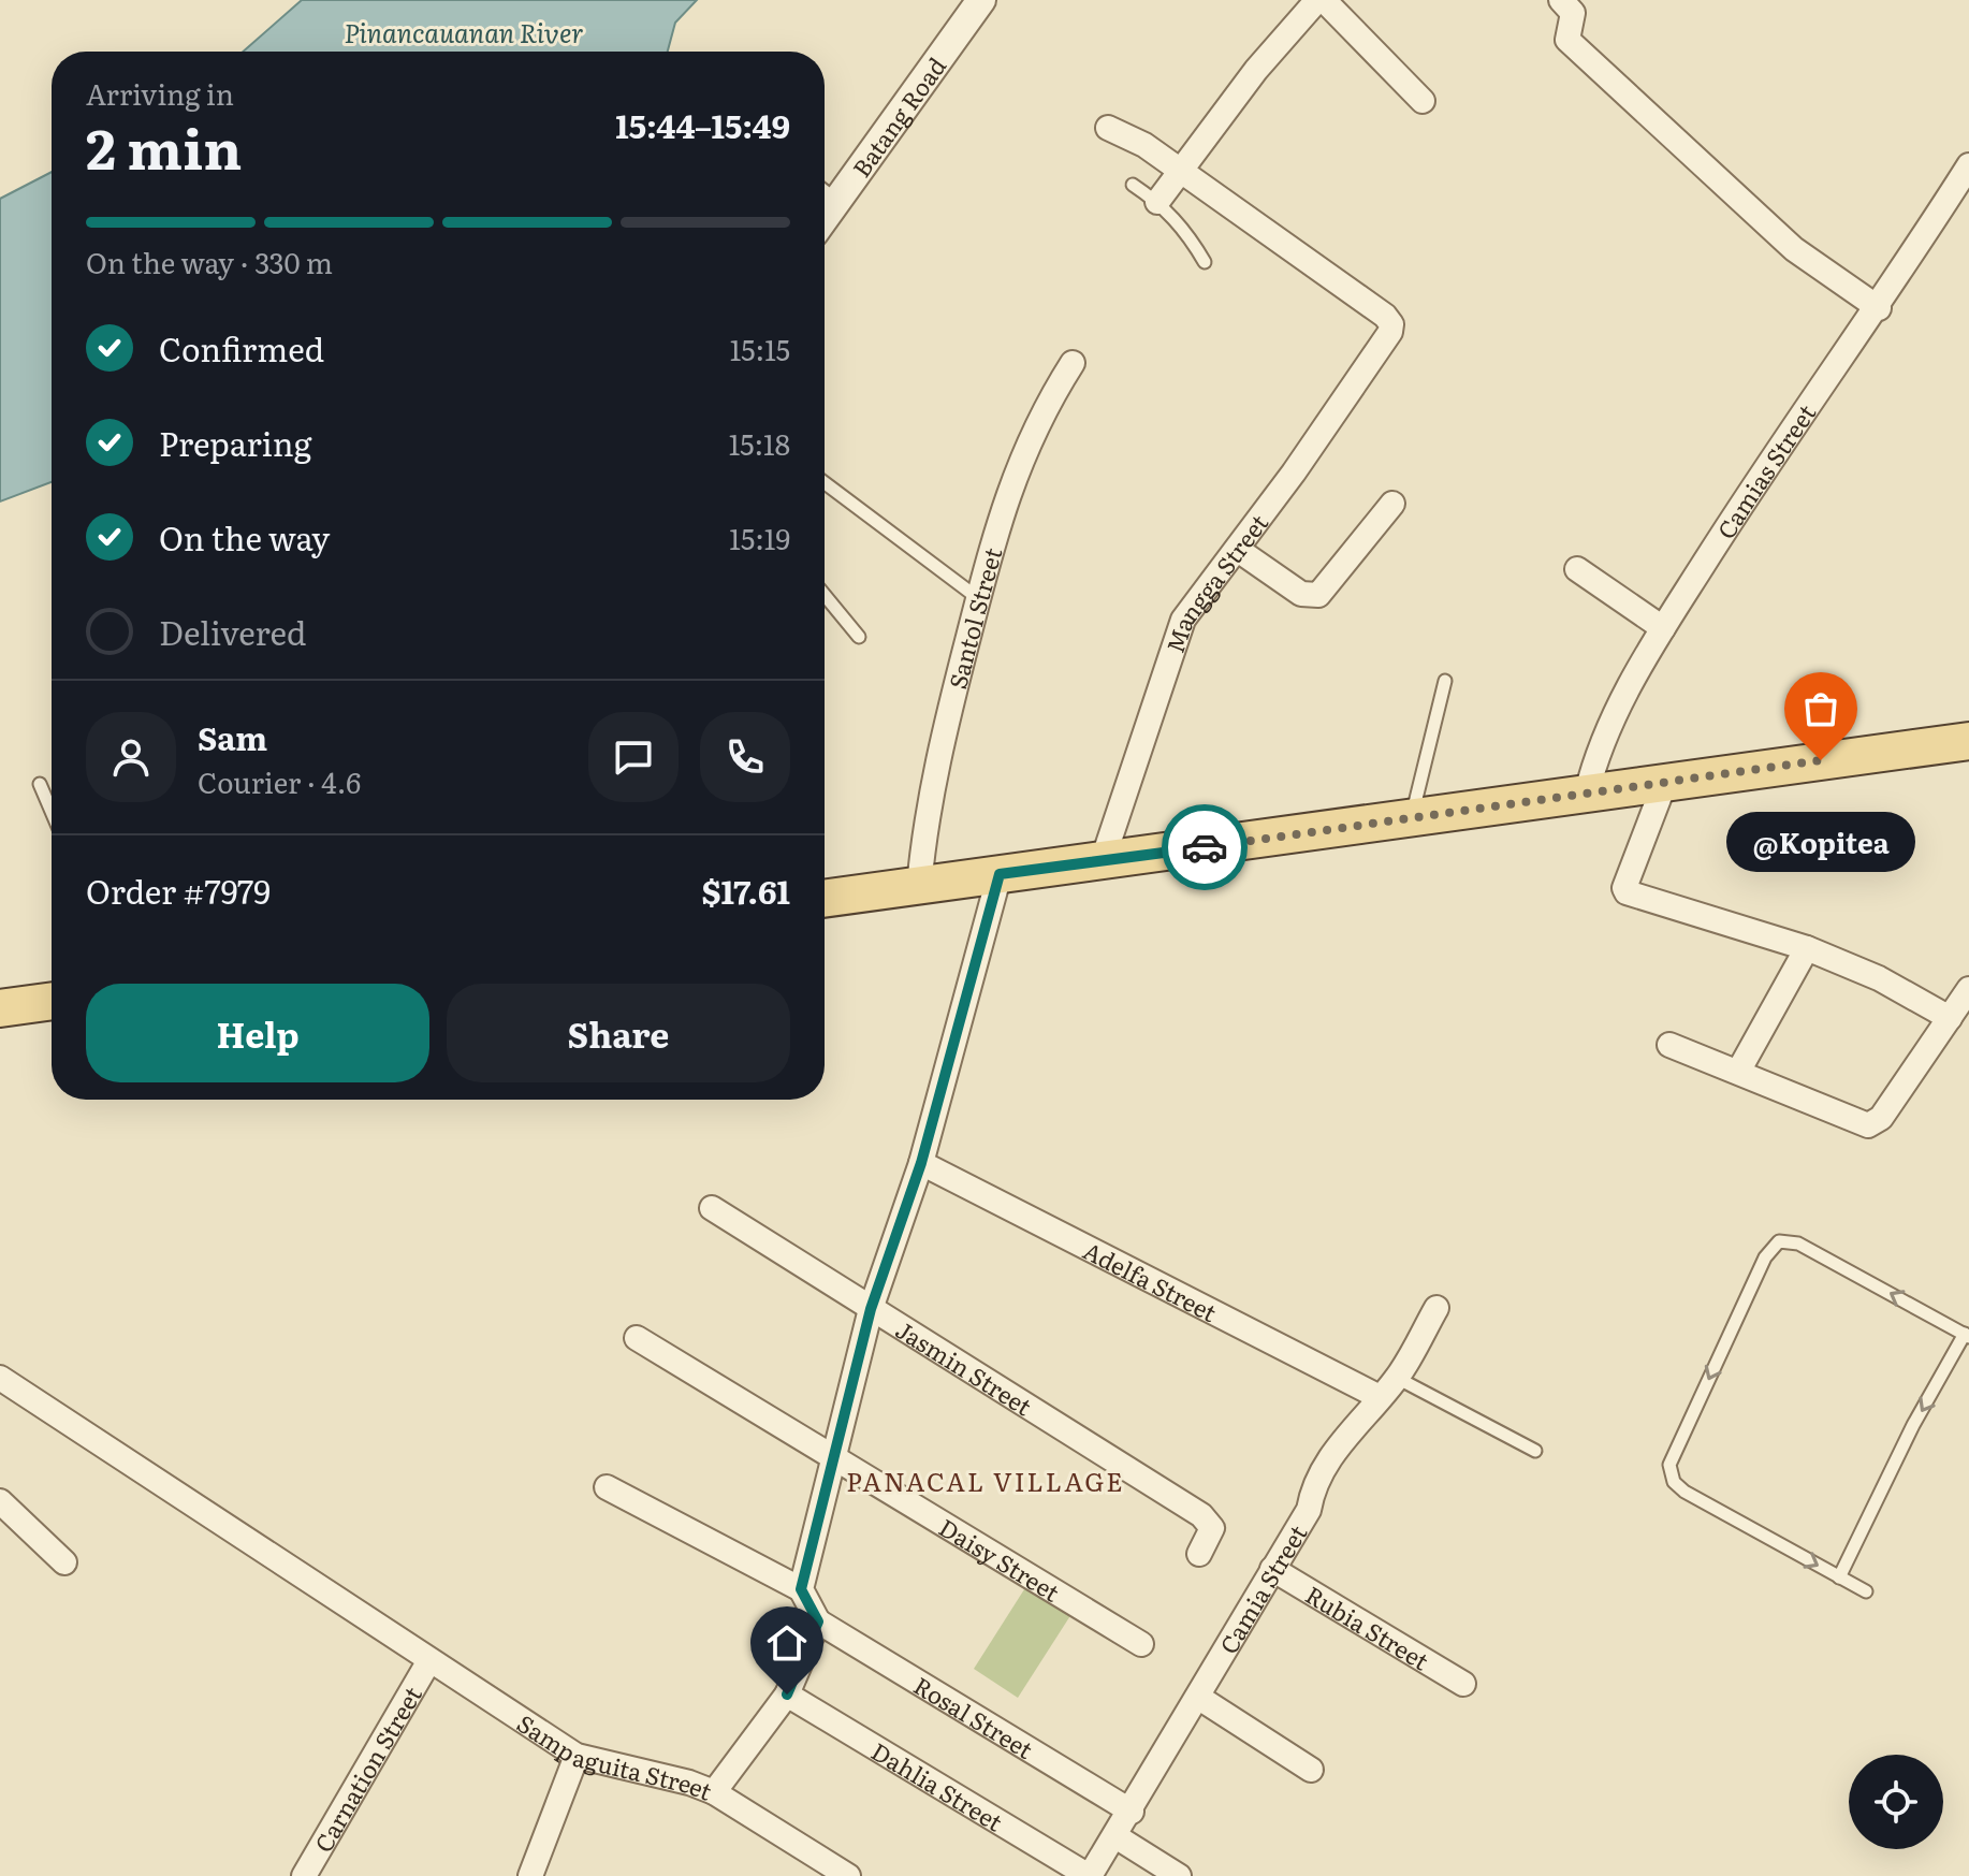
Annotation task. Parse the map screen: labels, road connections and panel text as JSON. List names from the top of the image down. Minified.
{"streets":{"street":["Batang Road","Camias Street","Mangga Street","Santol Street","Adelfa Street","Jasmin Street","Daisy Street","Camia Street","Rubia Street","Rosal Street","Sampaguita Street","Carnation Street","Dahlia Street"]},"crossings":[["Adelfa Street","Camia Street"],["Camia Street","Rubia Street"],["Camia Street","Rosal Street"],["Camia Street","Dahlia Street"],["Rosal Street","Sampaguita Street"],["Sampaguita Street","Carnation Street"],["Sampaguita Street","Dahlia Street"]],"districts":["PANACAL VILLAGE"],"water":["Pinancauanan River"],"places":["@Kopitea"],"page":{"heading":["2 min","Arriving in","15:44–15:49"],"panel":["Sam","Courier · 4.6","Order #7979","$17.61"],"bar":"On the way · 330 m","list":[["Confirmed","15:15"],["Preparing","15:18"],["On the way","15:19"],"Delivered"],"bubble":"@Kopitea","buttons":["Help","Share"]}}
